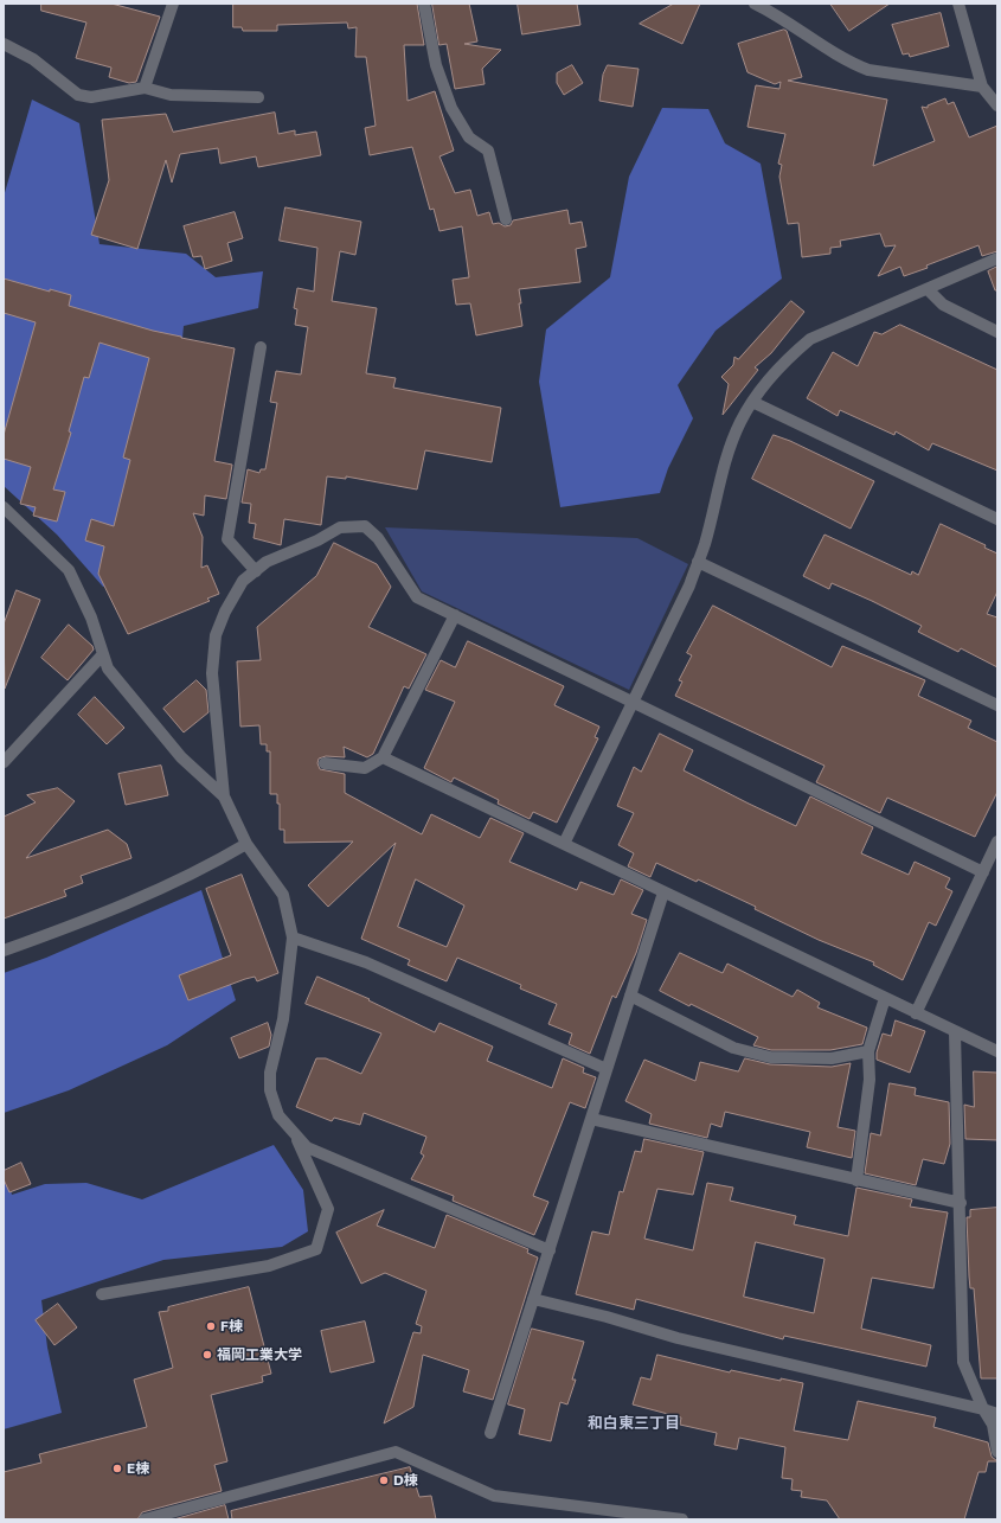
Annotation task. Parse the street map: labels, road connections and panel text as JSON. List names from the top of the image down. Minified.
{"districts":["和白東三丁目"],"places":["F棟","福岡工業大学","E棟","D棟"]}
